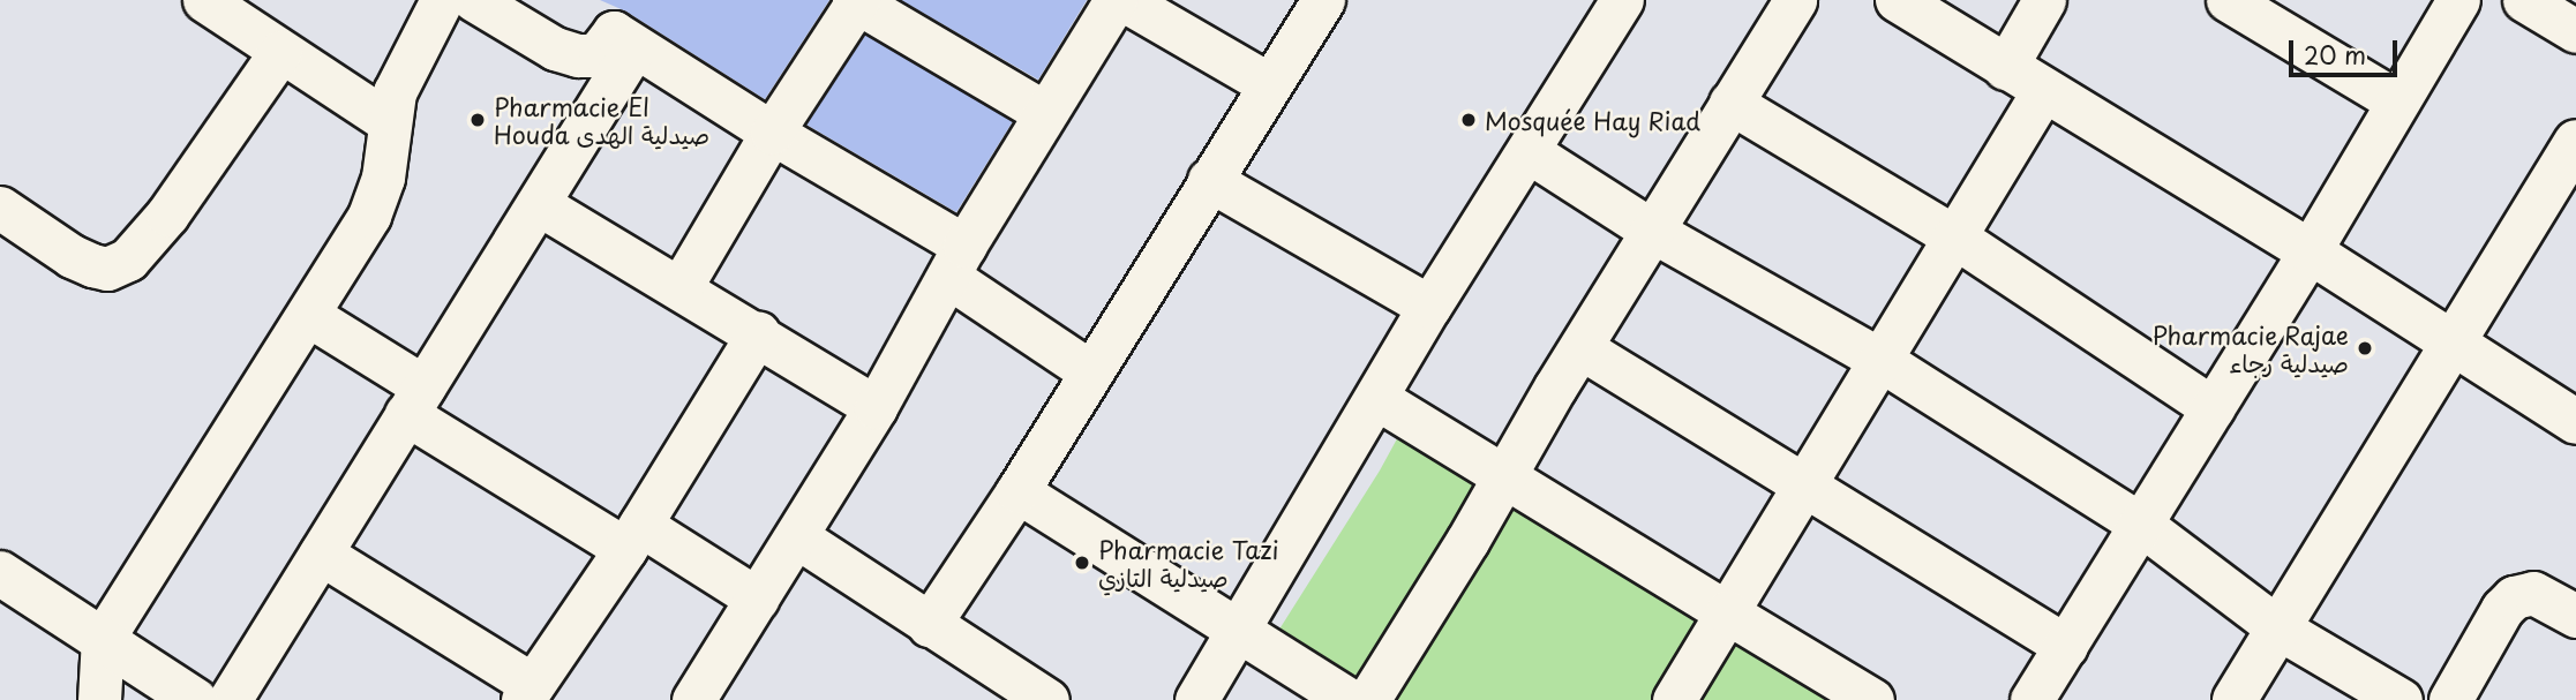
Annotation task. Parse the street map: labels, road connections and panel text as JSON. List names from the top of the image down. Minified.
{"places":["Pharmacie El Houda صيدلية الهدى","Mosquée Hay Riad","Pharmacie Rajae صيدلية رجاء","Pharmacie Tazi صيدلية التازي"],"scale_bar":"20 m"}
